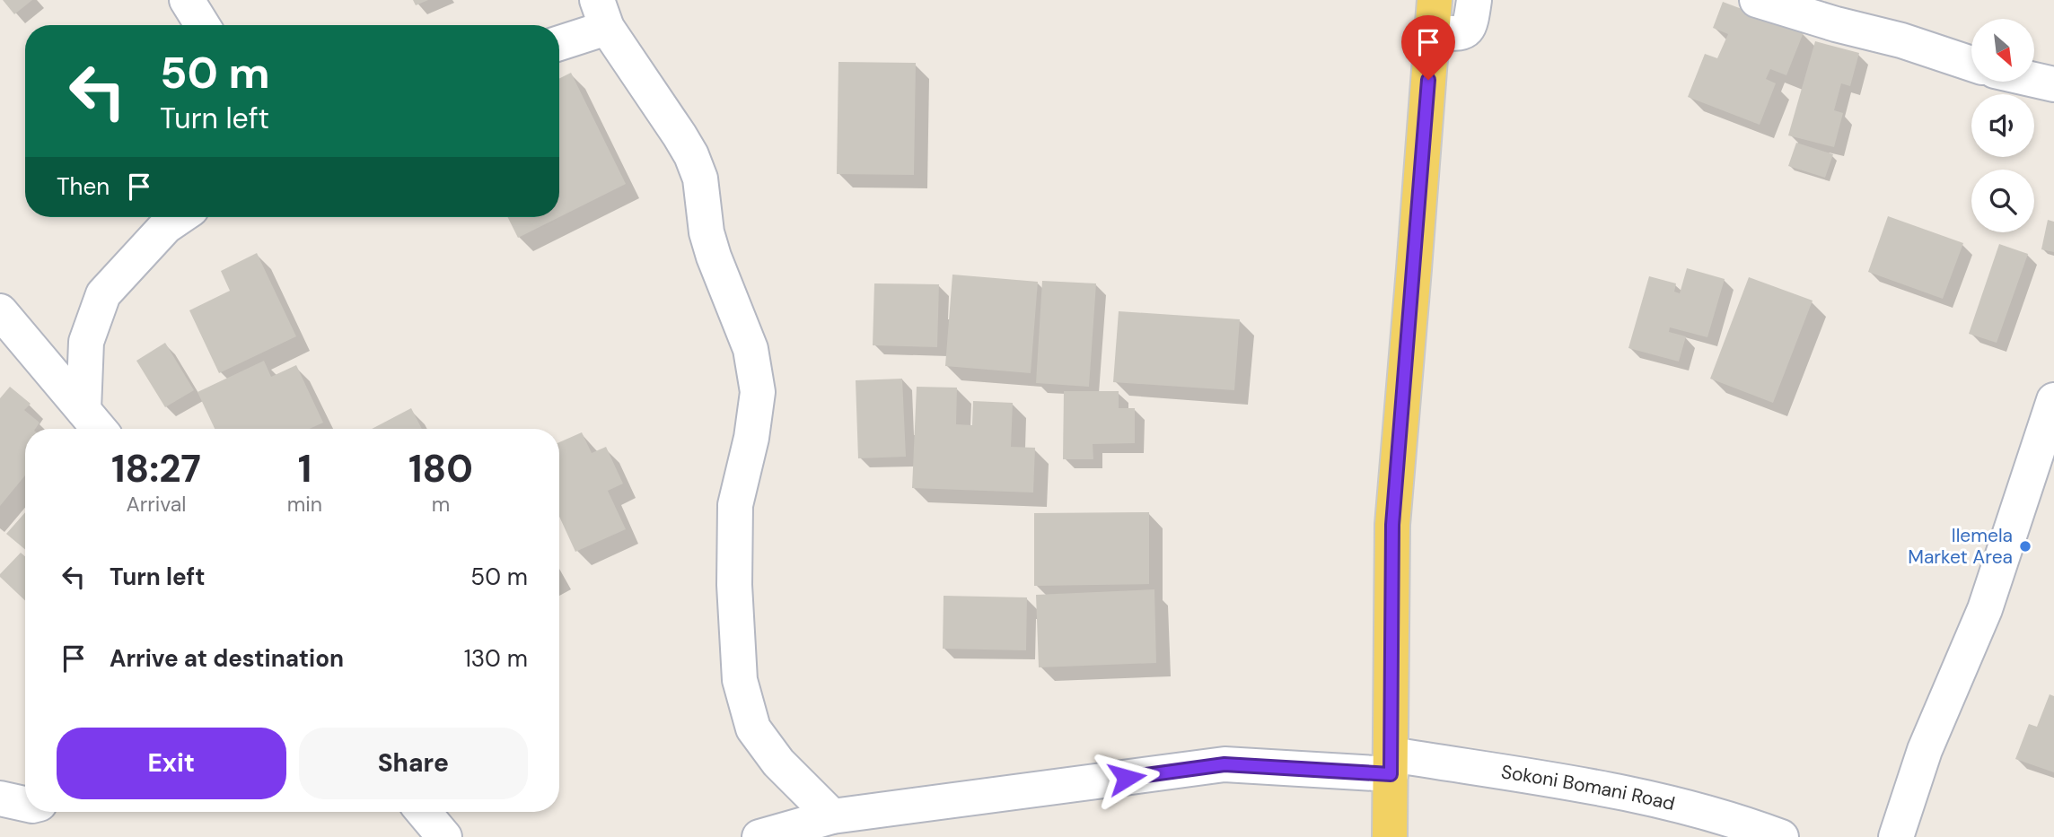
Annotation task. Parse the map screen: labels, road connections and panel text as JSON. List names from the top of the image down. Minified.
{"streets":{"street":["Sokoni Bomani Road"]},"places":["Ilemela Market Area"],"north":"bottom right","page":{"turn":["50 m","Turn left"],"then":"Then","eta":["18:27","Arrival","1","min","180","m"],"list":[{"name":"Turn left","value":"50 m"},{"name":"Arrive at destination","value":"130 m"}],"buttons":["Exit","Share"]}}
